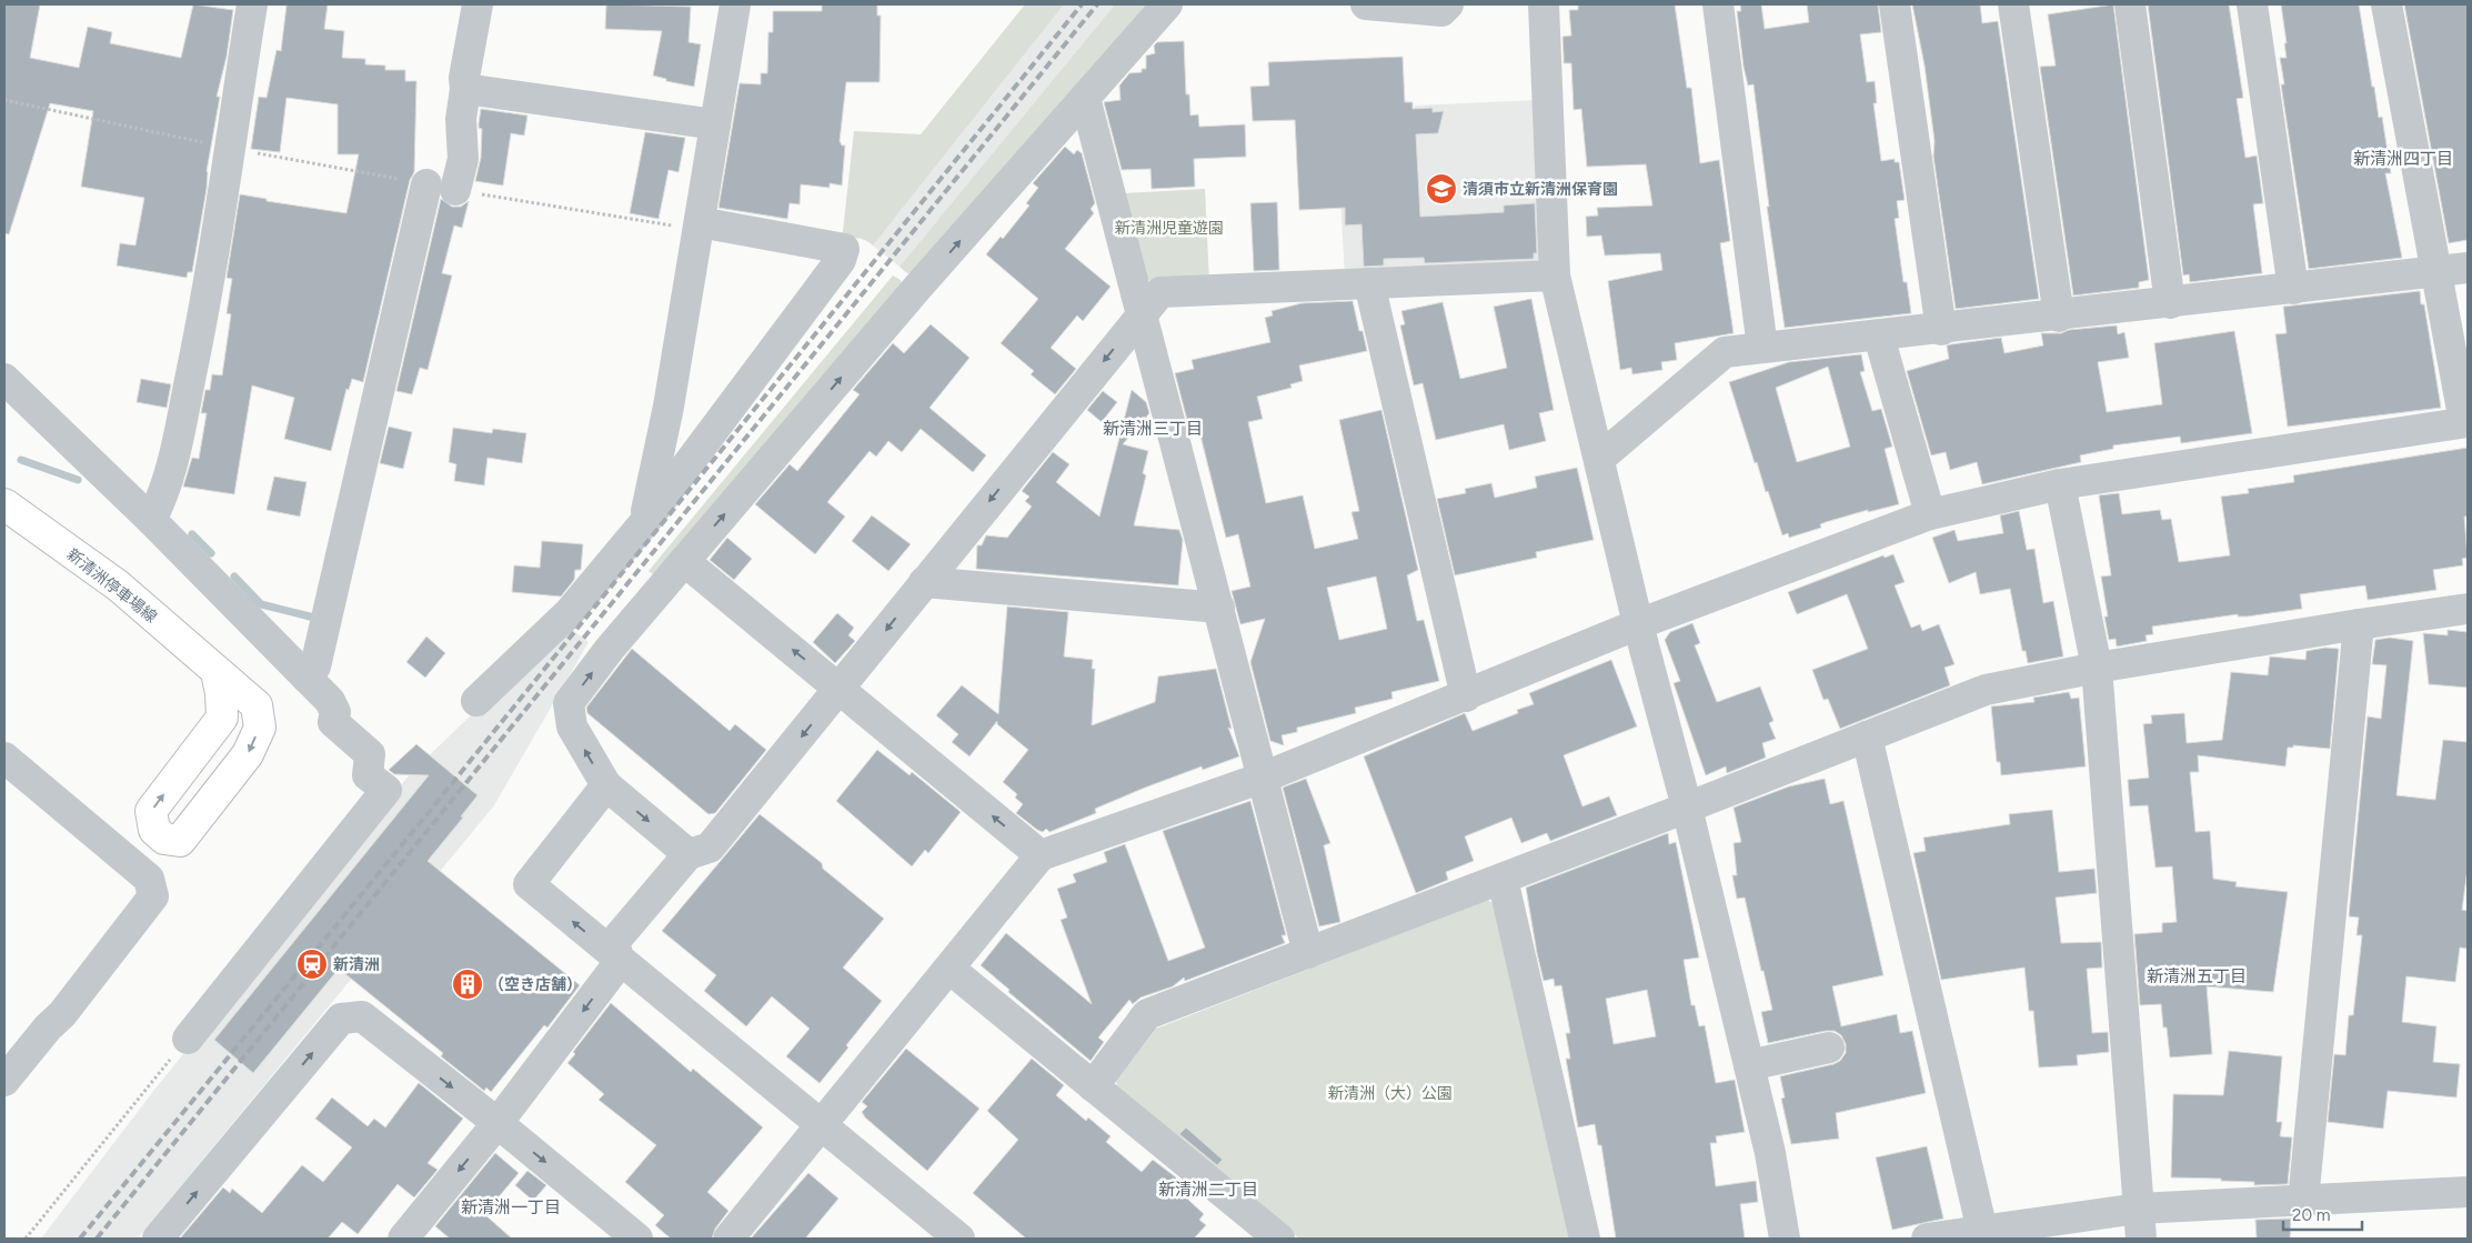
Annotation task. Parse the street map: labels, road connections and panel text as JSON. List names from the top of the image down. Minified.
{"streets":{"main road":["新清洲停車場線"]},"districts":["新清洲四丁目","新清洲三丁目","新清洲五丁目","新清洲二丁目","新清洲一丁目"],"parks":["新清洲児童遊園","新清洲（大）公園"],"places":{"school or university":["清須市立新清洲保育園"],"station":["新清洲"],"building":["（空き店舗）"]},"scale_bar":"20 m"}
